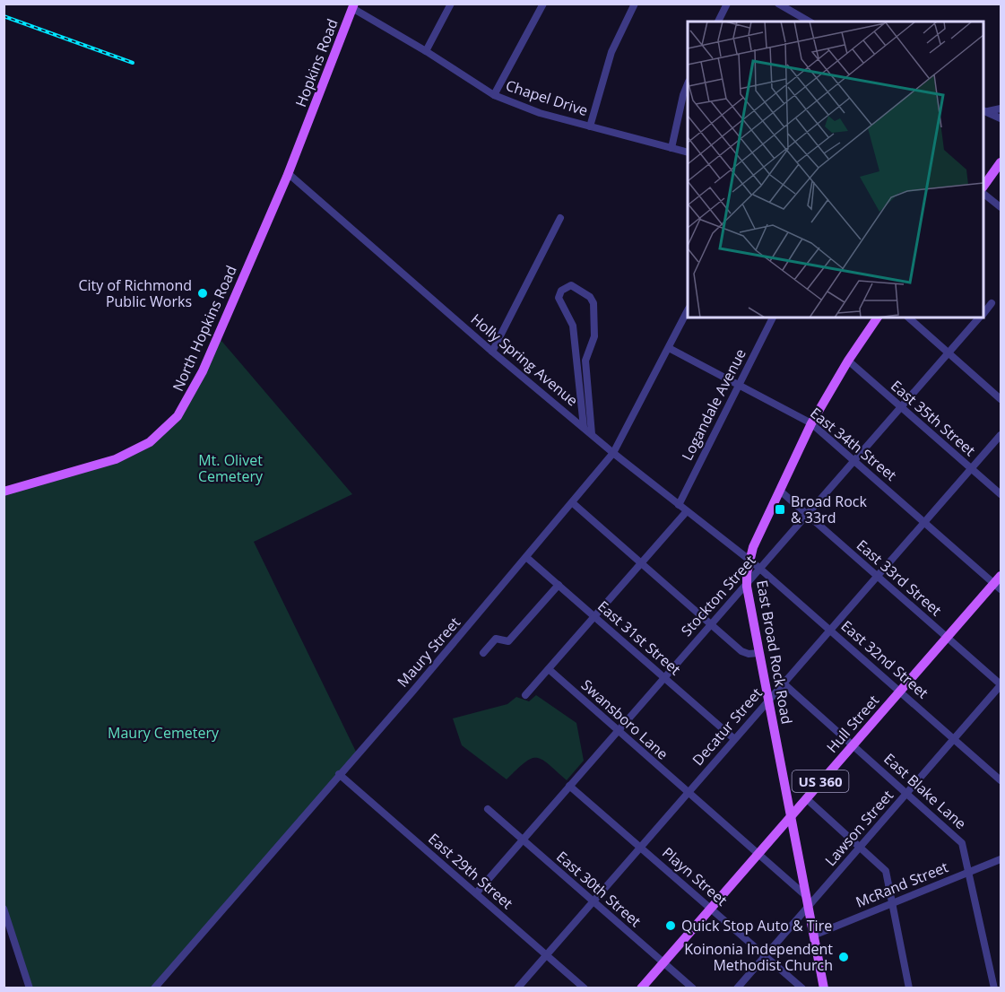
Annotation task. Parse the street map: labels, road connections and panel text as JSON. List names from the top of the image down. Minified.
{"streets":{"main road":["Hopkins Road","North Hopkins Road","East Broad Rock Road","Hull Street","US 360"],"street":["Chapel Drive","Holly Spring Avenue","Logandale Avenue","East 35th Street","East 34th Street","East 33rd Street","Stockton Street","East 31st Street","Maury Street","East 32nd Street","Swansboro Lane","Decatur Street","East Blake Lane","Lawson Street","East 29th Street","Playn Street","McRand Street","East 30th Street"]},"crossings":[["Hopkins Road","Chapel Drive"],["Hopkins Road","North Hopkins Road"],["North Hopkins Road","Holly Spring Avenue"],["Holly Spring Avenue","Logandale Avenue"],["Holly Spring Avenue","Maury Street"],["Holly Spring Avenue","East Broad Rock Road"],["Holly Spring Avenue","East 32nd Street"],["Logandale Avenue","East 34th Street"],["East 35th Street","Stockton Street"],["East 35th Street","East Broad Rock Road"],["East 35th Street","Decatur Street"],["East 34th Street","Stockton Street"],["East 34th Street","Maury Street"],["East 34th Street","East Broad Rock Road"],["East 34th Street","Hull Street"],["East 34th Street","Decatur Street"],["East 33rd Street","Stockton Street"],["East 33rd Street","East Broad Rock Road"],["East 33rd Street","Hull Street"],["East 33rd Street","Decatur Street"],["East 33rd Street","Lawson Street"],["Stockton Street","East 31st Street"],["Stockton Street","East Broad Rock Road"],["Stockton Street","East 32nd Street"],["Stockton Street","Swansboro Lane"],["Stockton Street","East 29th Street"],["Stockton Street","Playn Street"],["Stockton Street","East 30th Street"],["East 31st Street","Maury Street"],["East 31st Street","Decatur Street"],["Maury Street","East 29th Street"],["East Broad Rock Road","East 32nd Street"],["East Broad Rock Road","Swansboro Lane"],["East Broad Rock Road","Hull Street"],["East Broad Rock Road","Decatur Street"],["East Broad Rock Road","Lawson Street"],["East Broad Rock Road","McRand Street"],["East 32nd Street","Hull Street"],["East 32nd Street","Decatur Street"],["East 32nd Street","Lawson Street"],["Swansboro Lane","Hull Street"],["Swansboro Lane","Decatur Street"],["Hull Street","East Blake Lane"],["Hull Street","Playn Street"],["Hull Street","East 30th Street"],["Decatur Street","East Blake Lane"],["Decatur Street","East 29th Street"],["Decatur Street","Playn Street"],["Decatur Street","East 30th Street"],["East Blake Lane","Lawson Street"],["East Blake Lane","McRand Street"],["Lawson Street","Playn Street"]],"parks":["Mt. Olivet Cemetery","Maury Cemetery"],"places":{"other":["City of Richmond Public Works","Quick Stop Auto & Tire","Koinonia Independent Methodist Church"],"transit":["Broad Rock & 33rd"]}}
